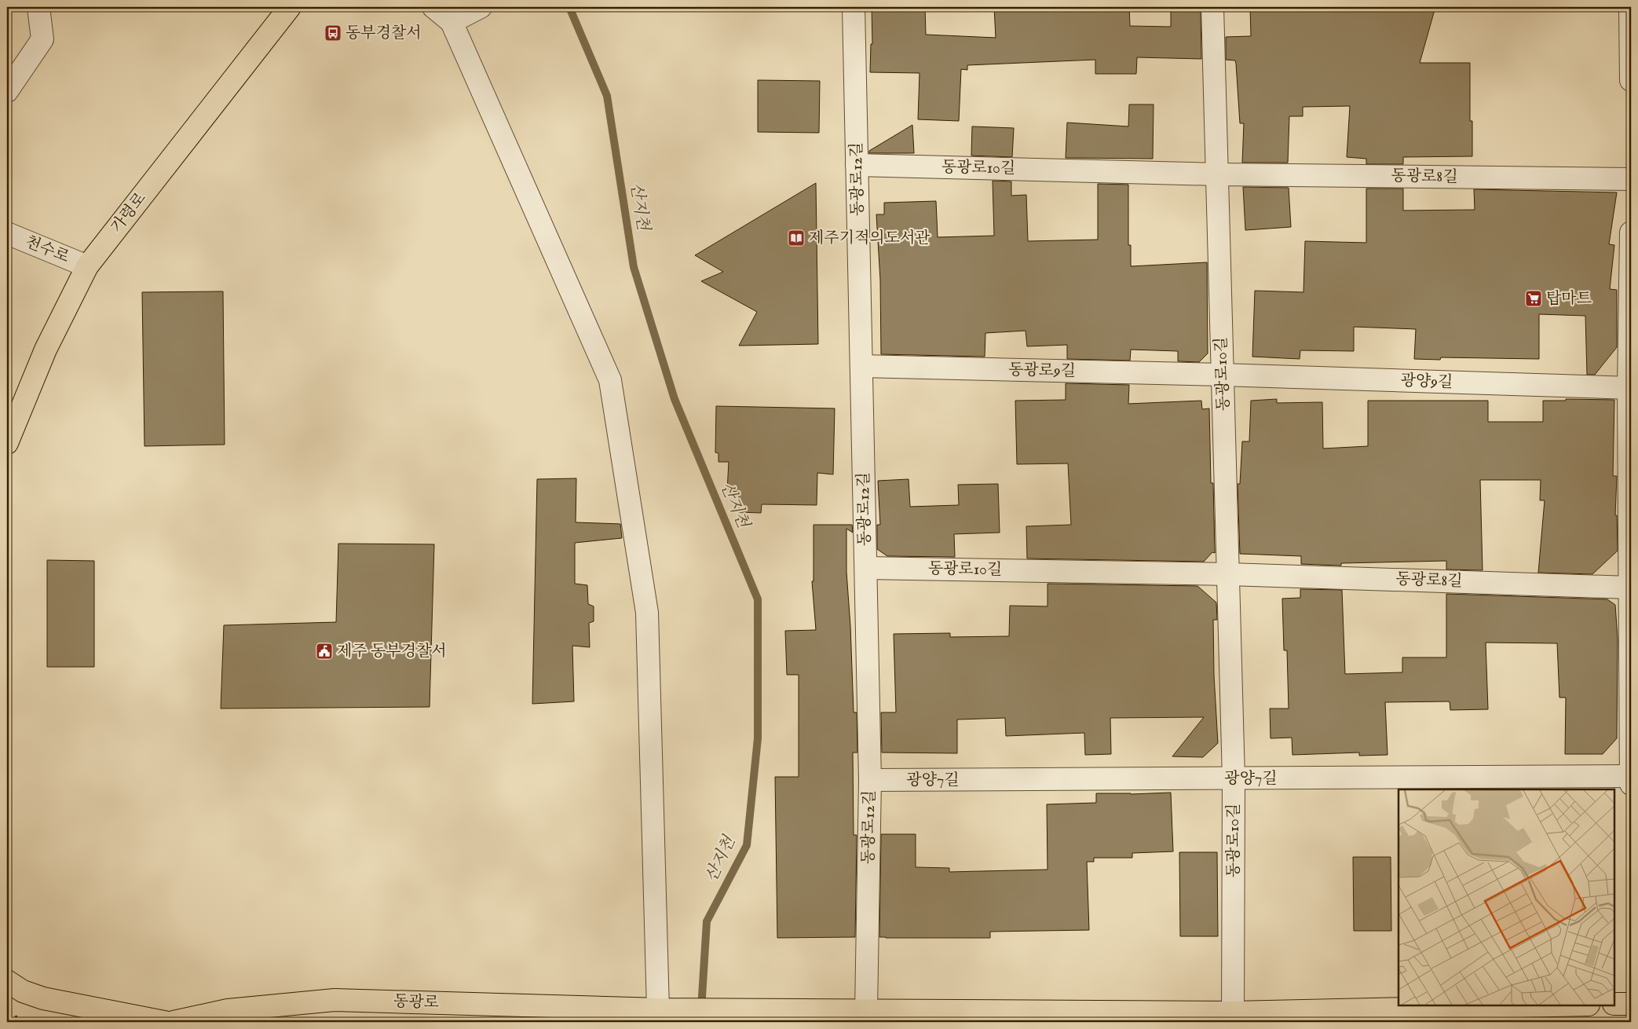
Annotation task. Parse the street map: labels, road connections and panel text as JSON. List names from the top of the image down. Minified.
{"streets":{"main road":["가령로","동광로"],"street":["동광로10길","동광로8길","동광로12길","천수로","동광로9길","광양9길","광양7길"]},"crossings":[["동광로10길","동광로8길"],["동광로10길","동광로12길"],["동광로10길","동광로9길"],["동광로10길","광양9길"],["동광로10길","광양7길"],["동광로12길","동광로9길"],["동광로12길","광양7길"],["가령로","천수로"],["동광로9길","광양9길"]],"water":["산지천"],"places":{"bus stop":["동부경찰서"],"library":["제주기적의도서관"],"supermarket":["탑마트"],"public building":["제주 동부경찰서"]}}
